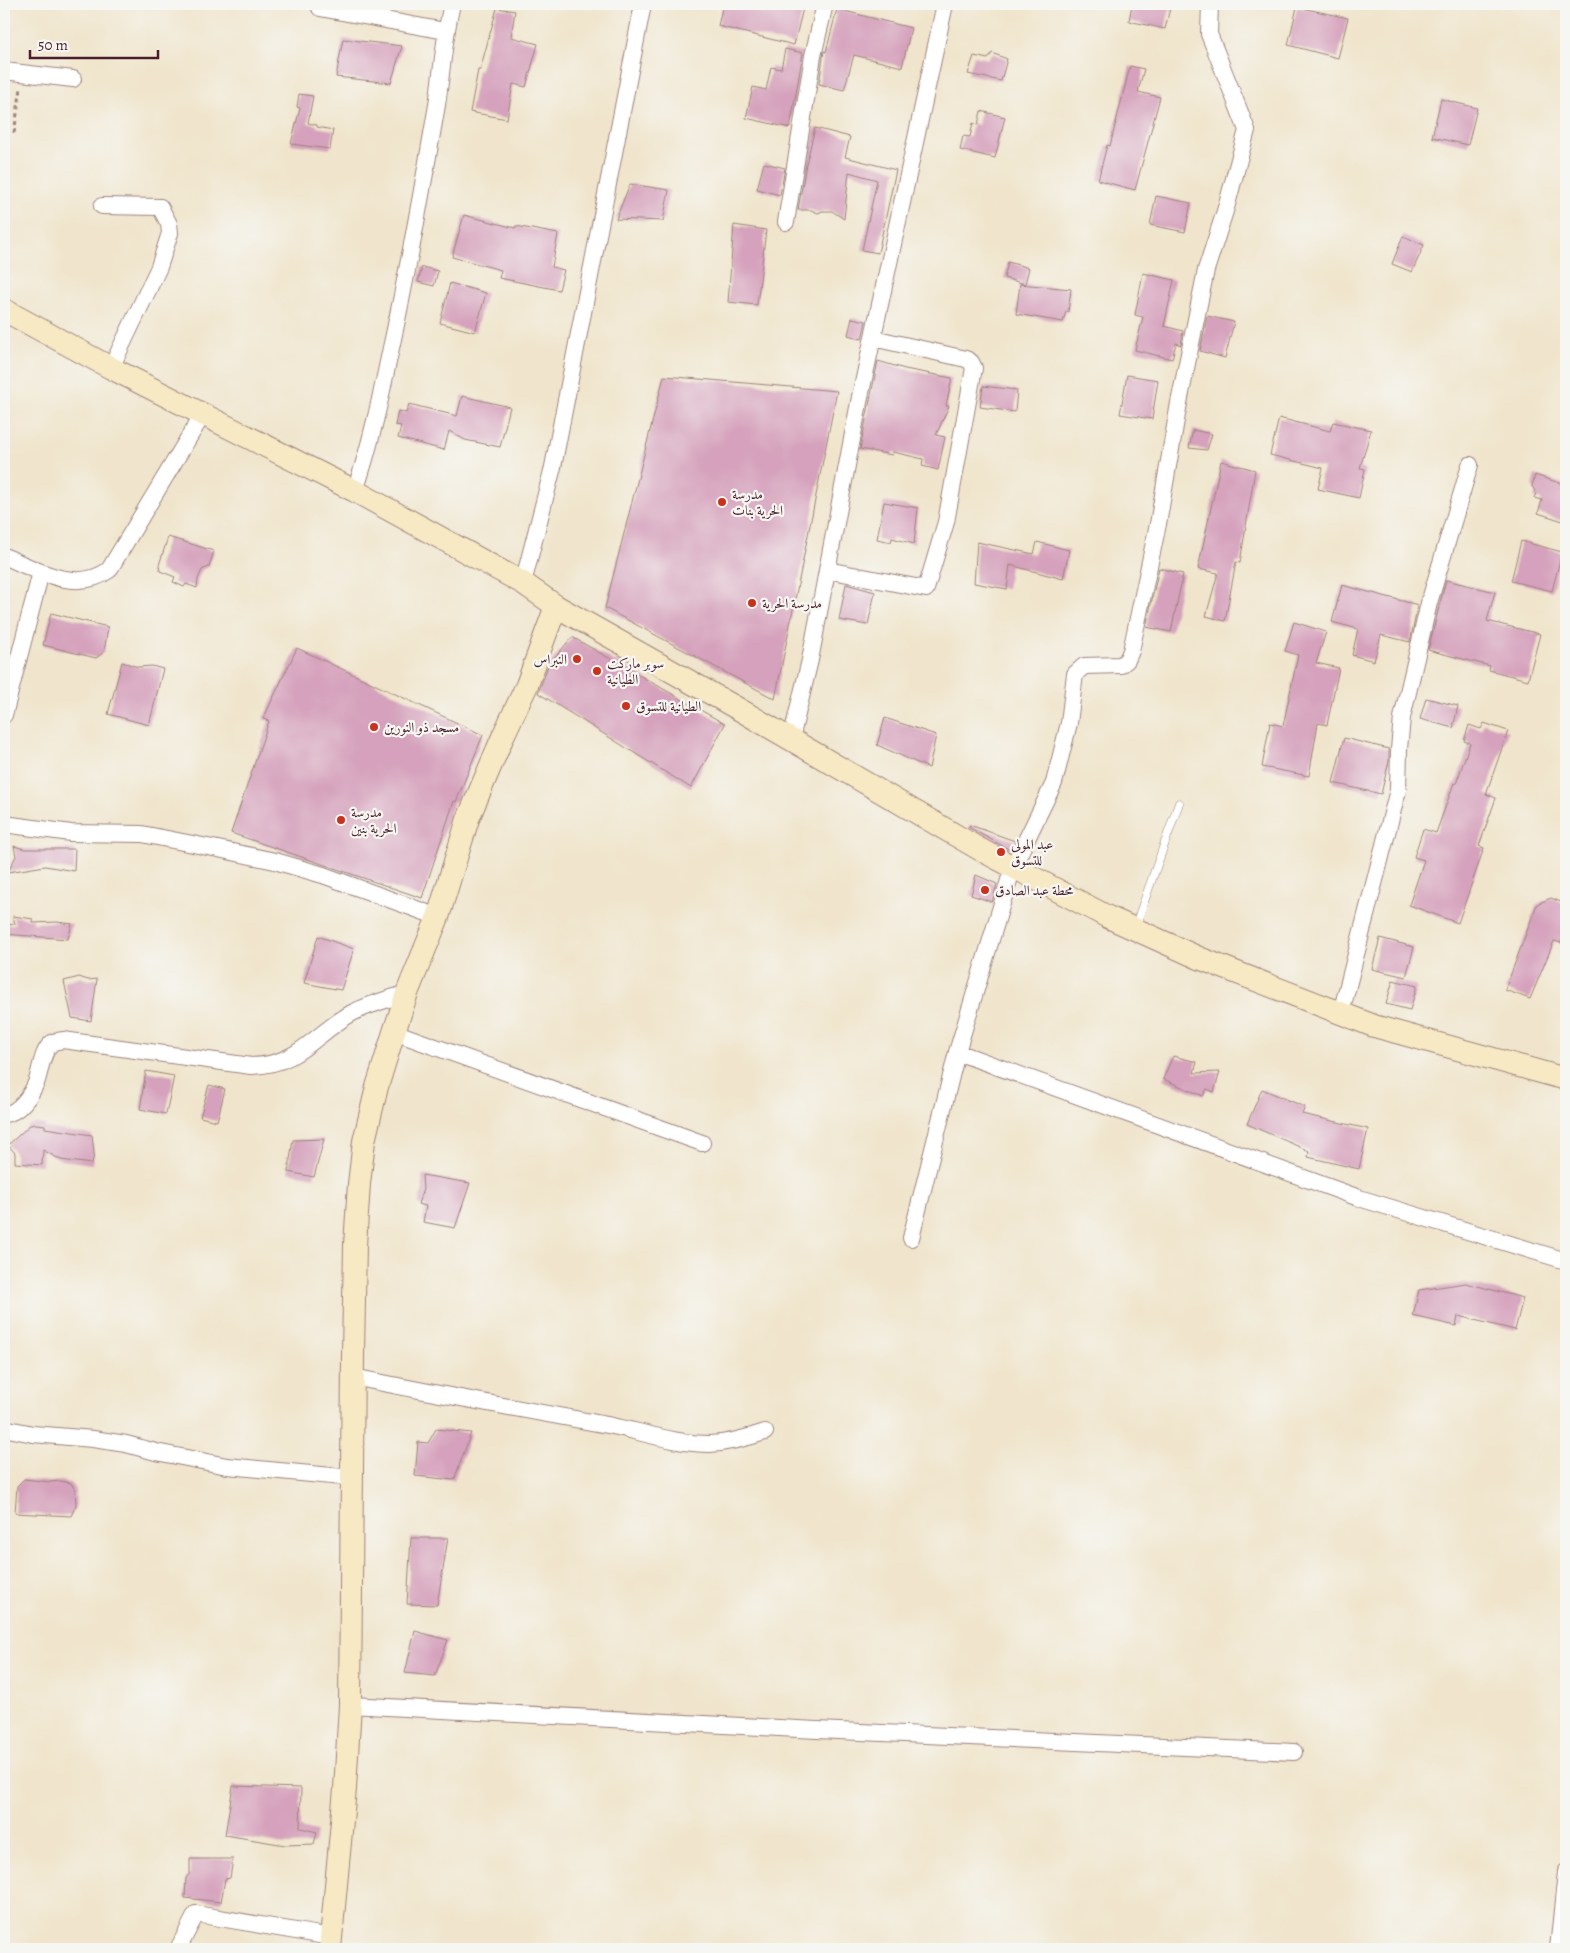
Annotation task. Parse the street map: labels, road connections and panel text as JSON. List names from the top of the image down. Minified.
{"places":["مدرسة الحرية بنات","مدرسة الحرية","النبراس","سوبر ماركت الطيانية","الطيانية للتسوق","مسجد ذو النورين","مدرسة الحرية بنين","عبد المولى للتسوق","محطة عبد الصادق"],"scale_bar":"50 m"}
